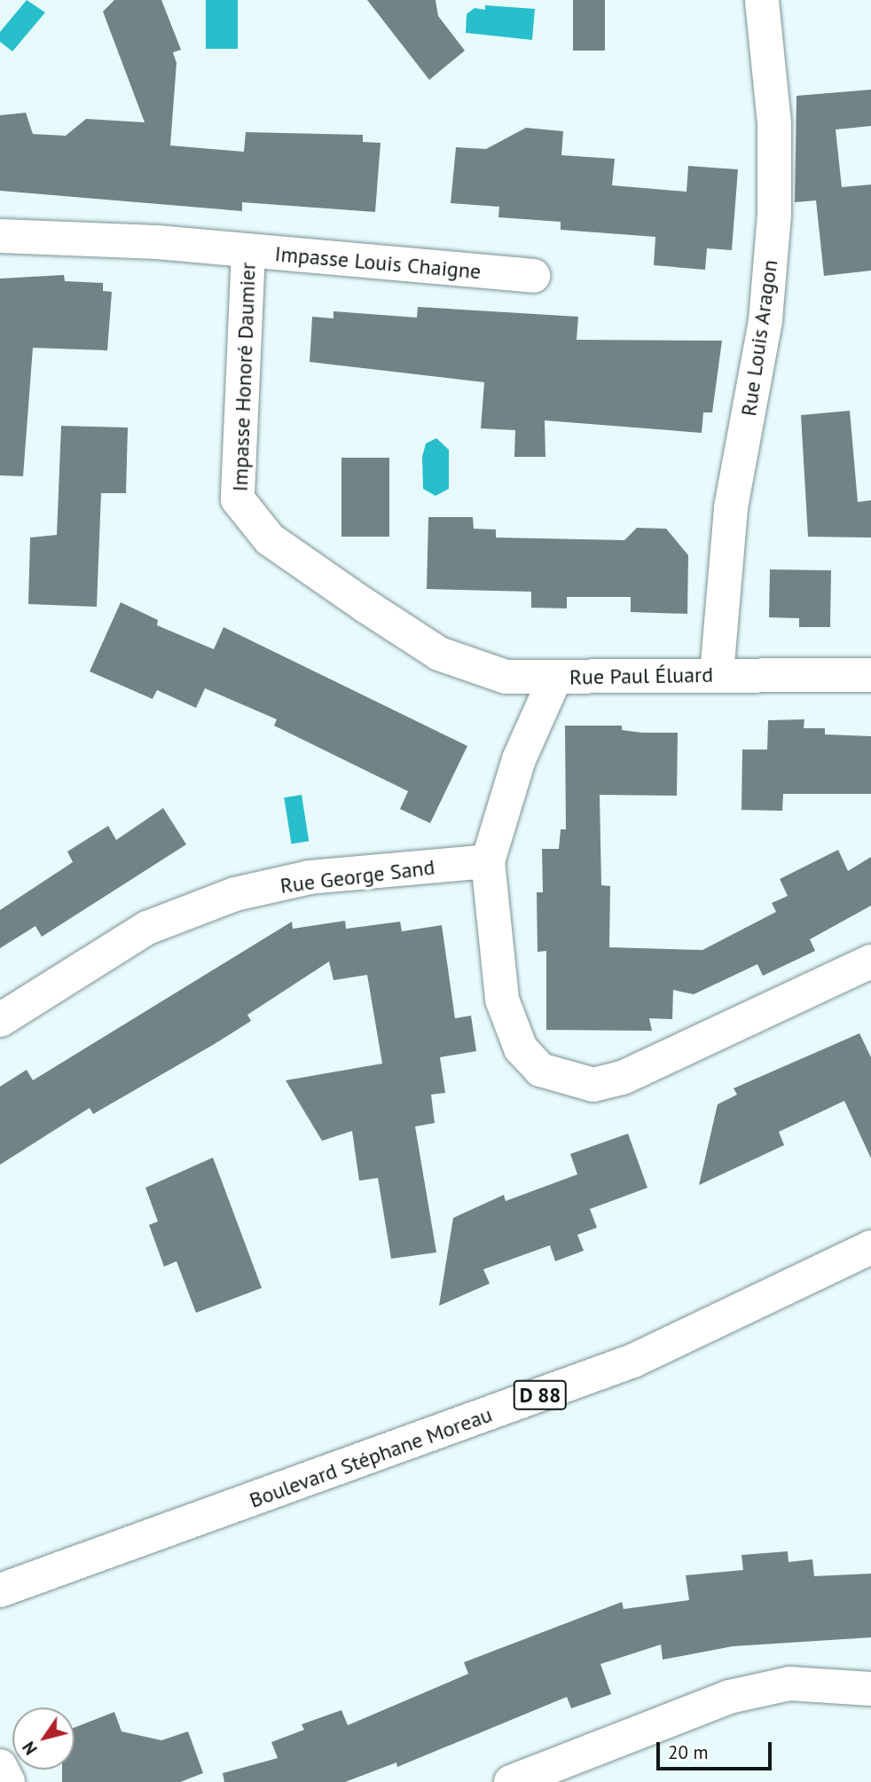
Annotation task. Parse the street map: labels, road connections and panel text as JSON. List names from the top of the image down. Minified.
{"streets":{"street":["Impasse Louis Chaigne","Rue Louis Aragon","Impasse Honoré Daumier","Rue Paul Éluard","Rue George Sand","D 88","Boulevard Stéphane Moreau"]},"crossings":[["Impasse Louis Chaigne","Impasse Honoré Daumier"],["Rue Louis Aragon","Rue Paul Éluard"],["Impasse Honoré Daumier","Rue Paul Éluard"],["Rue Paul Éluard","Rue George Sand"]],"scale_bar":"20 m","north":"bottom left"}
